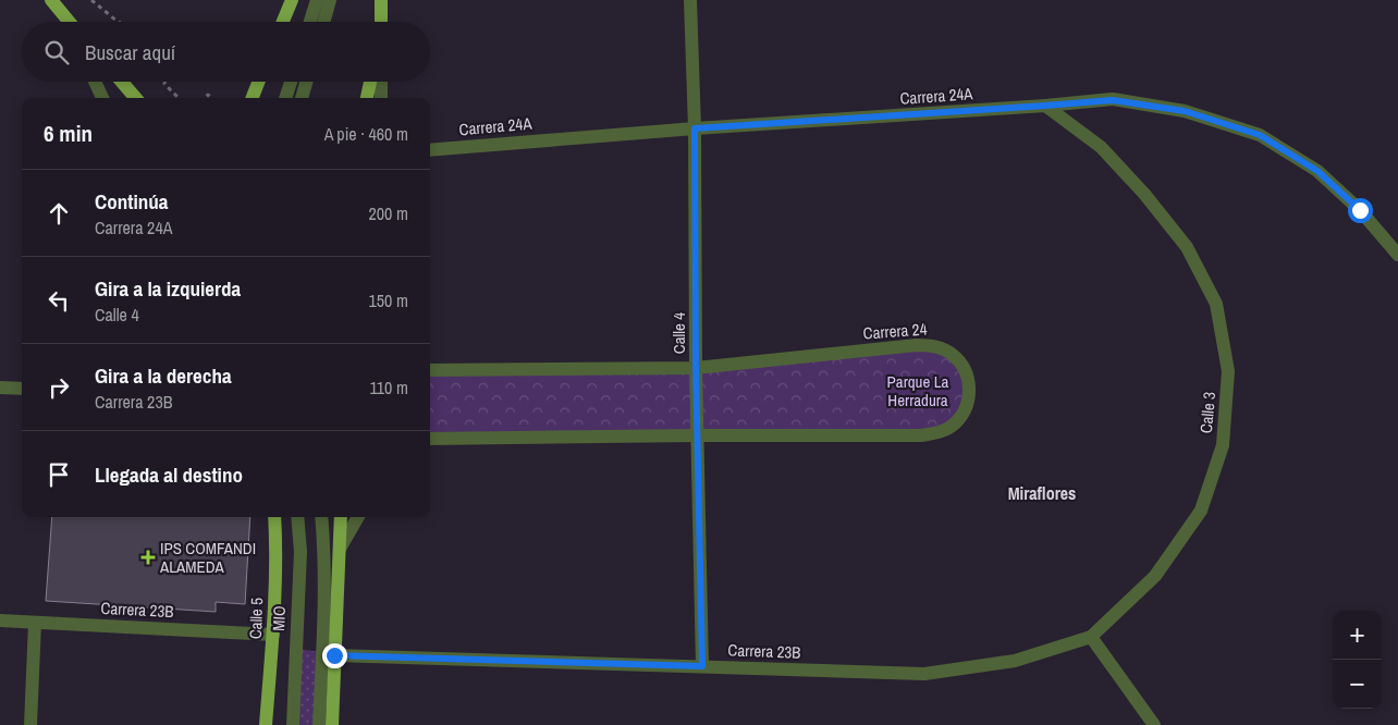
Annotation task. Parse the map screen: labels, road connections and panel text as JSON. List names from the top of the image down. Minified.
{"streets":{"main road":["Calle 5"],"street":["Carrera 24A","Carrera 24","Calle 4","Calle 3","Carrera 23B","MIO"]},"crossings":[["Carrera 24A","Calle 4"],["Carrera 24A","Calle 3"],["Carrera 24","Calle 4"],["Calle 4","Carrera 23B"],["Calle 3","Carrera 23B"],["Carrera 23B","Calle 5"]],"districts":["Miraflores"],"parks":["Parque La Herradura"],"places":{"health":["IPS COMFANDI ALAMEDA"]},"page":{"search":"Buscar aquí","heading":["6 min","A pie · 460 m"],"list":[["Continúa","Carrera 24A","200 m"],["Gira a la izquierda","Calle 4","150 m"],["Gira a la derecha","Carrera 23B","110 m"],"Llegada al destino"],"map_buttons":["+","−"]}}
